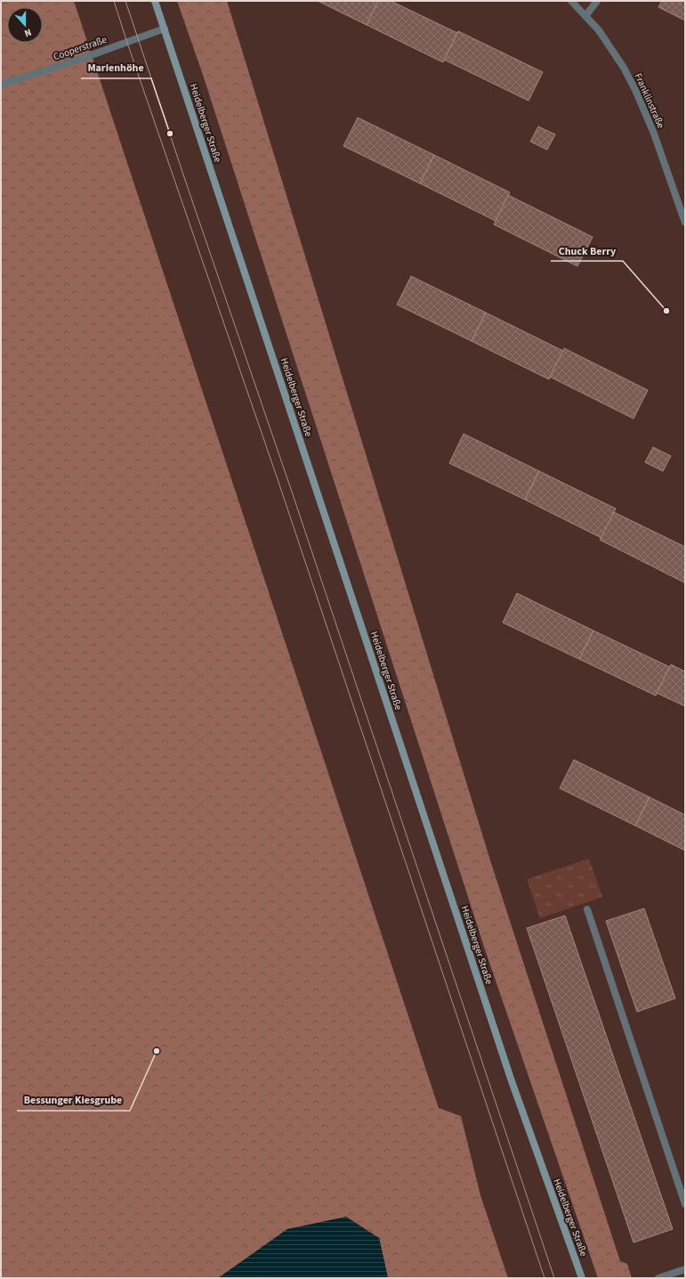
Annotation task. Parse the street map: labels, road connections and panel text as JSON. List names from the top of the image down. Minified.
{"streets":{"street":["Cooperstraße","Franklinstraße","Heidelberger Straße"]},"crossings":[["Cooperstraße","Heidelberger Straße"]],"places":["Marienhöhe","Chuck Berry","Bessunger Kiesgrube"],"north":"bottom"}
